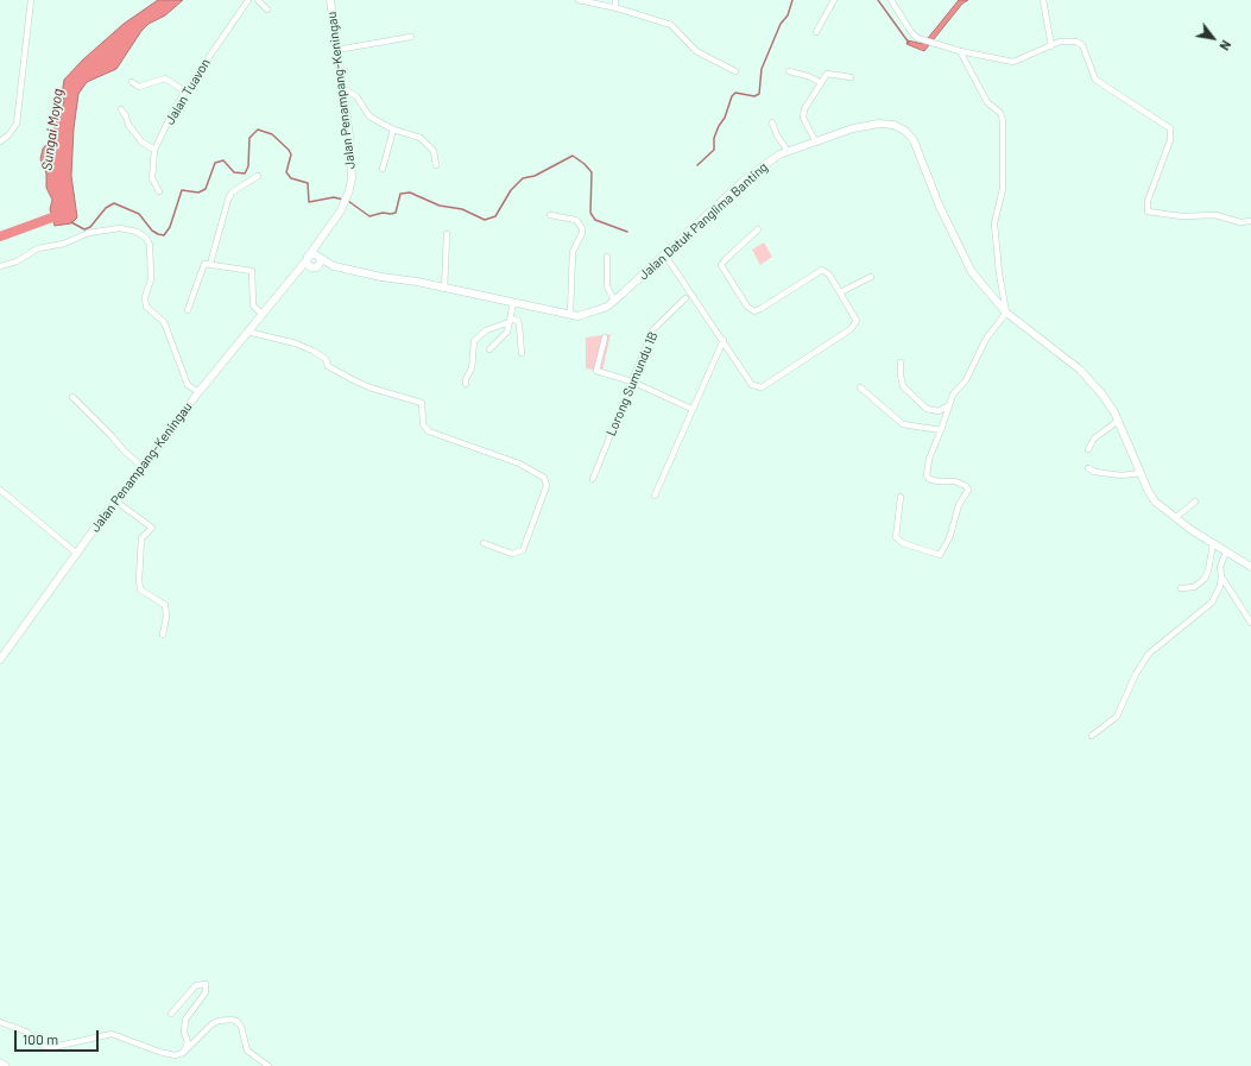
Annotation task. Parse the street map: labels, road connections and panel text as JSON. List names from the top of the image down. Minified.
{"streets":{"main road":["Jalan Penampang-Keningau","Jalan Datuk Panglima Banting"],"street":["Jalan Tuavon","Lorong Sumundu 1B"]},"crossings":[["Jalan Penampang-Keningau","Jalan Datuk Panglima Banting"]],"water":["Sungai Moyog"],"scale_bar":"100 m","north":"bottom right"}
